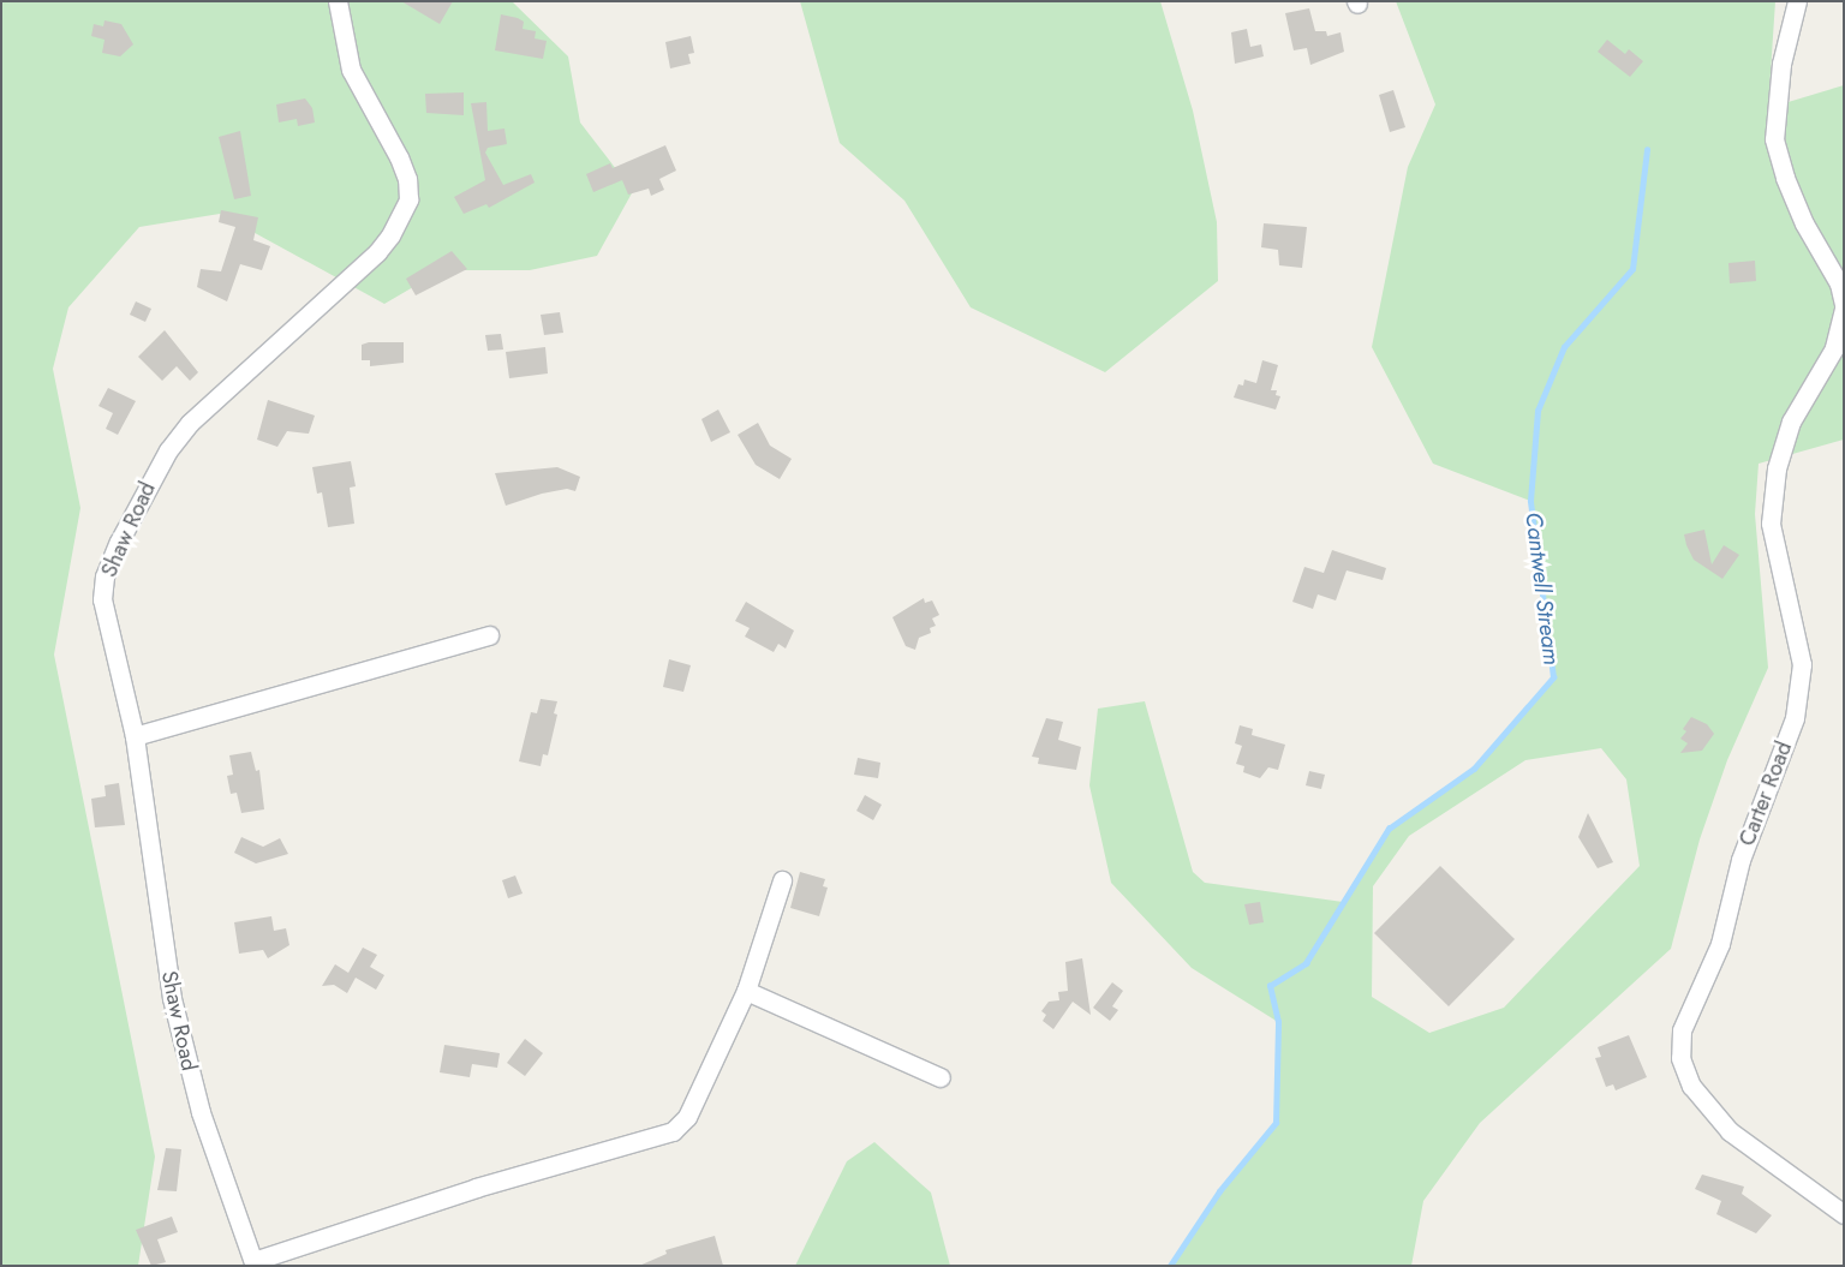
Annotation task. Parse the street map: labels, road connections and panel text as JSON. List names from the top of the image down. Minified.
{"streets":{"street":["Shaw Road","Carter Road"]},"water":["Cantwell Stream"]}
